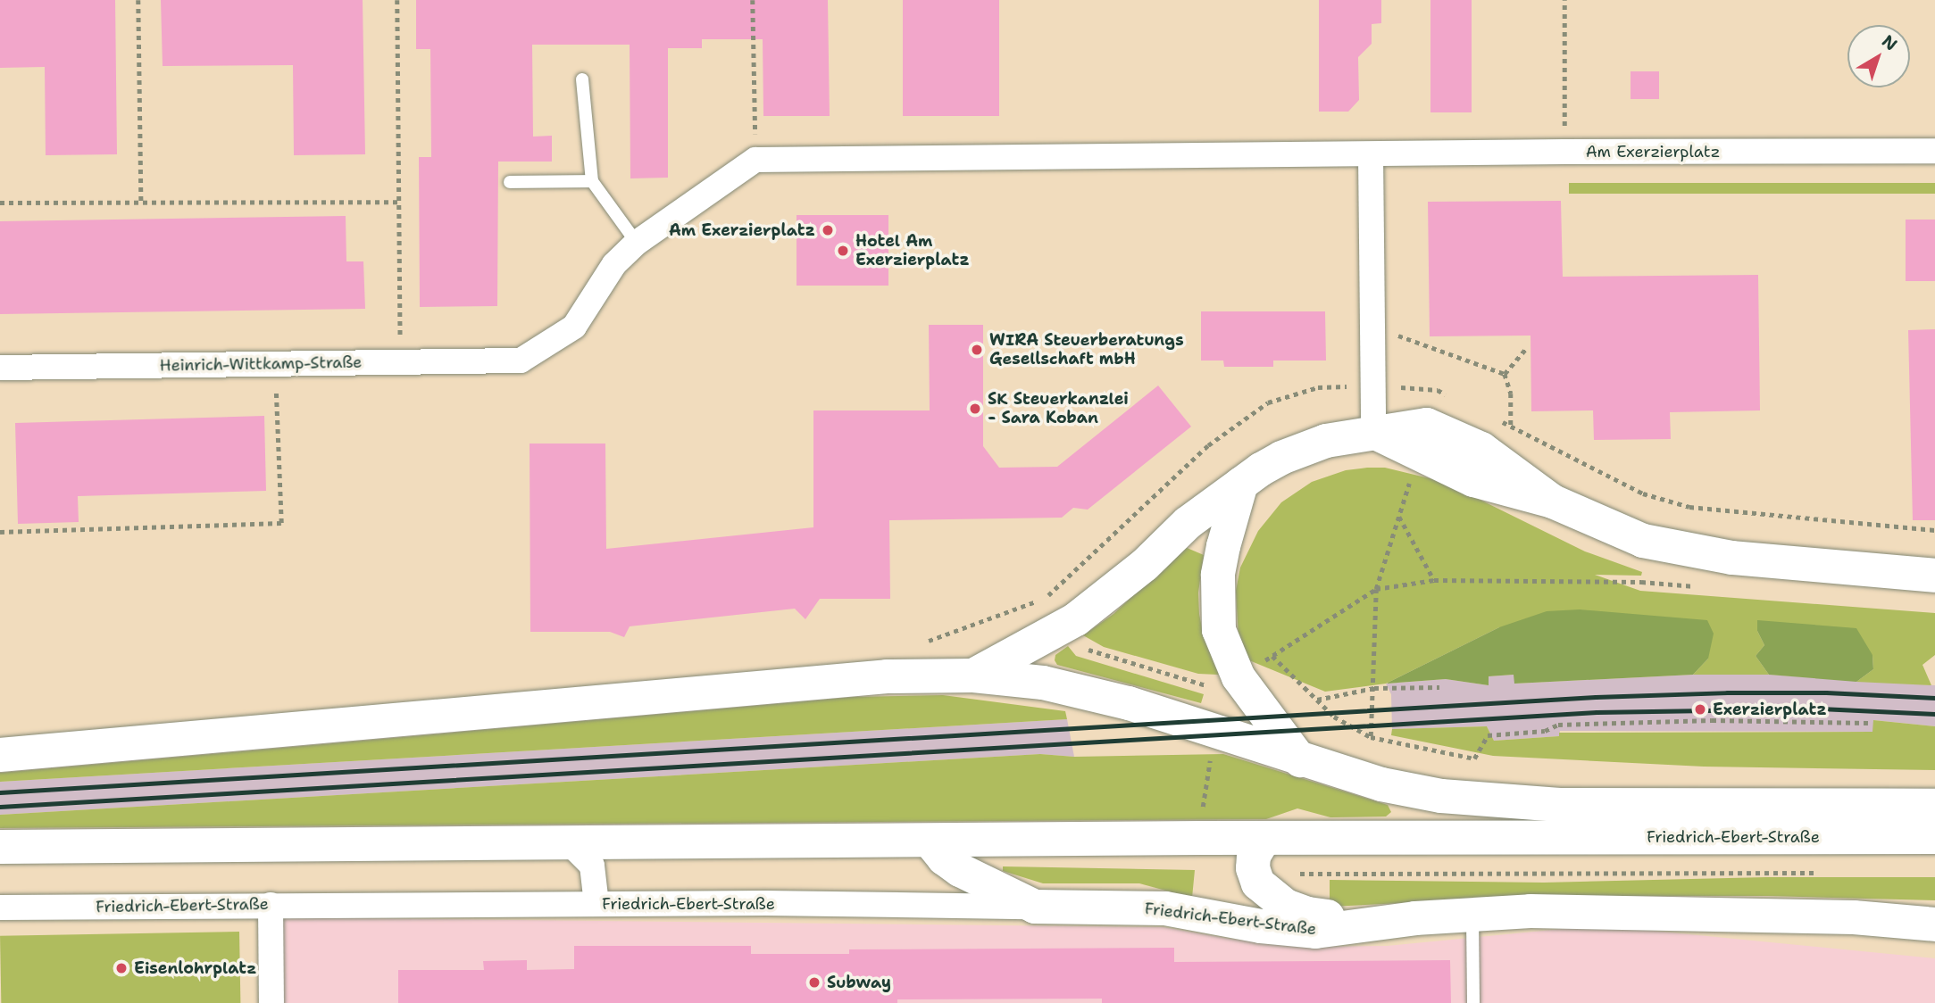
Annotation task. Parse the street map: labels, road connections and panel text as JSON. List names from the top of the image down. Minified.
{"streets":{"main road":["Friedrich-Ebert-Straße"],"street":["Am Exerzierplatz","Heinrich-Wittkamp-Straße"]},"places":["Am Exerzierplatz","Hotel Am Exerzierplatz","WIRA Steuerberatungs Gesellschaft mbH","SK Steuerkanzlei - Sara Koban","Exerzierplatz","Eisenlohrplatz","Subway"],"north":"top right"}
